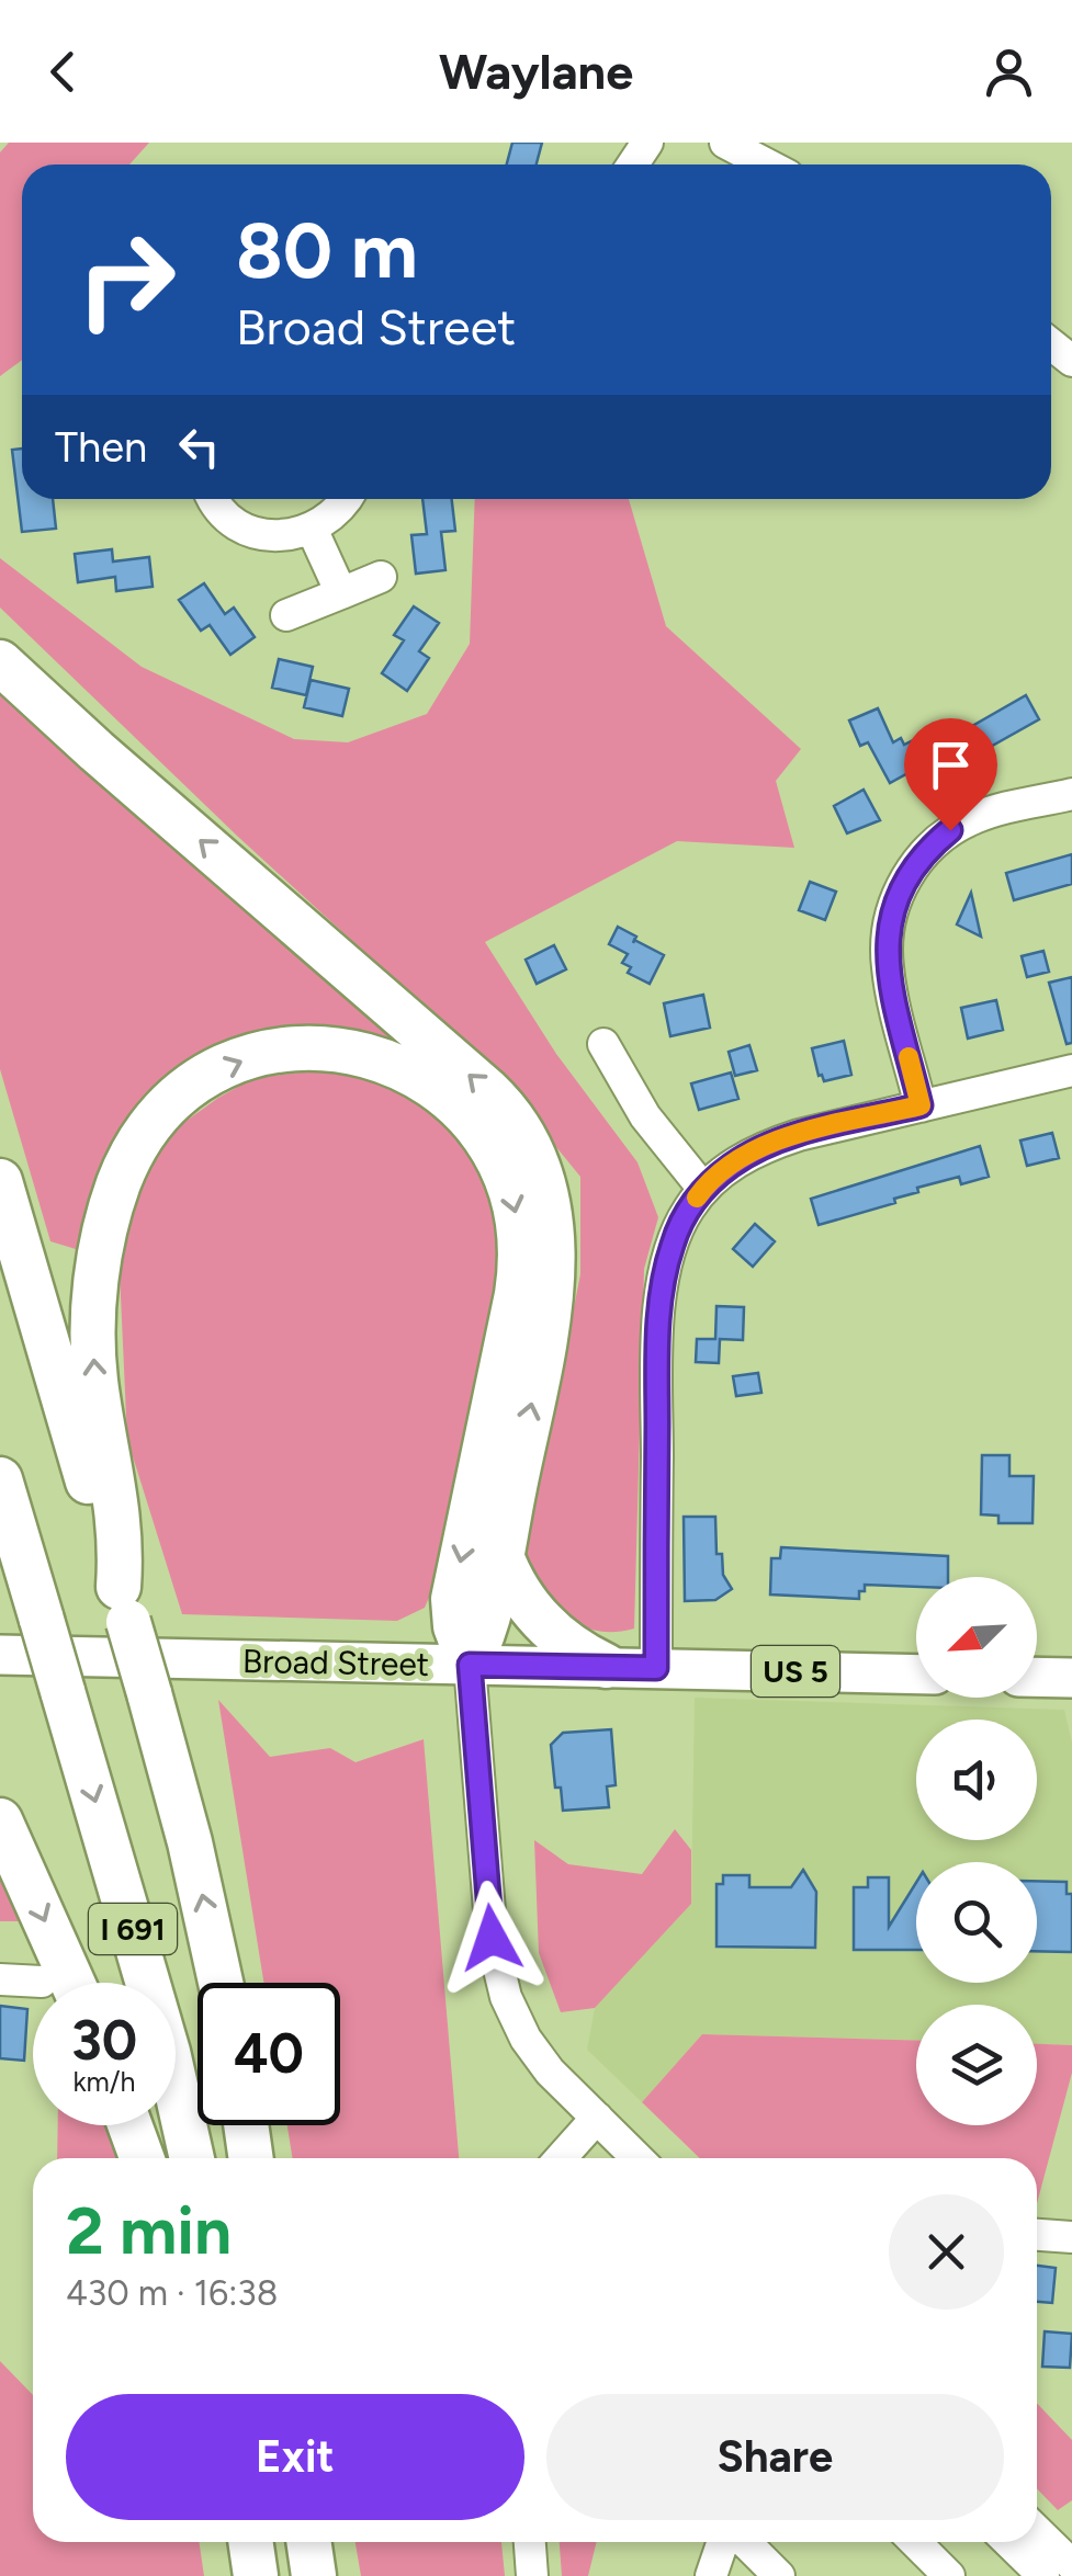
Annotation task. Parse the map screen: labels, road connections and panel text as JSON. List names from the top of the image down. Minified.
{"streets":{"highway":["I 691"],"main road":["Broad Street","US 5"]},"north":"bottom left","page":{"header":"Waylane","turn":["80 m","Broad Street"],"then":"Then","speed":"30 km/h","limit":"40","heading":["2 min","430 m · 16:38"],"buttons":["Exit","Share"]}}
